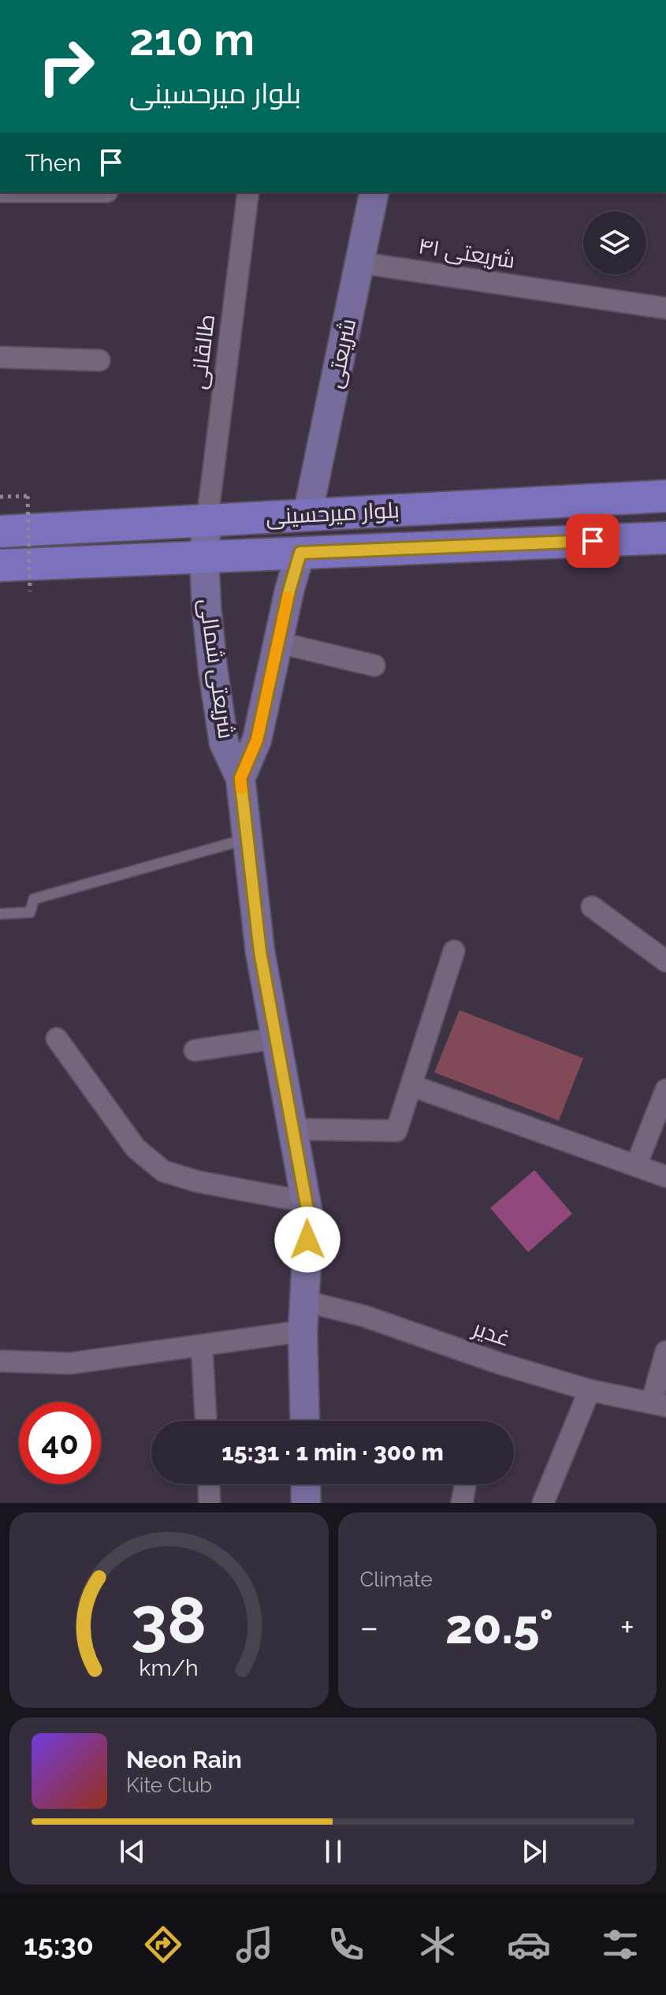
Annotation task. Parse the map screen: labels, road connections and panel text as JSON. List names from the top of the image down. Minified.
{"streets":{"main road":["بلوار میرحسینی"],"street":["شریعتی ۴۱","طالقانی","شریعتی","شریعتی شمالی","غدیر"]},"crossings":[["شریعتی ۴۱","شریعتی"],["طالقانی","بلوار میرحسینی"],["طالقانی","شریعتی شمالی"],["شریعتی","بلوار میرحسینی"],["بلوار میرحسینی","شریعتی شمالی"],["شریعتی شمالی","غدیر"]],"page":{"turn":["210 m","بلوار میرحسینی"],"then":"Then","limit":"40","trip":"15:31 · 1 min · 300 m","tile":"Climate","heat":["−","20.5°","+"],"song":["Neon Rain","Kite Club"],"tabs":"15:30","gauge":["38","km/h"]}}
